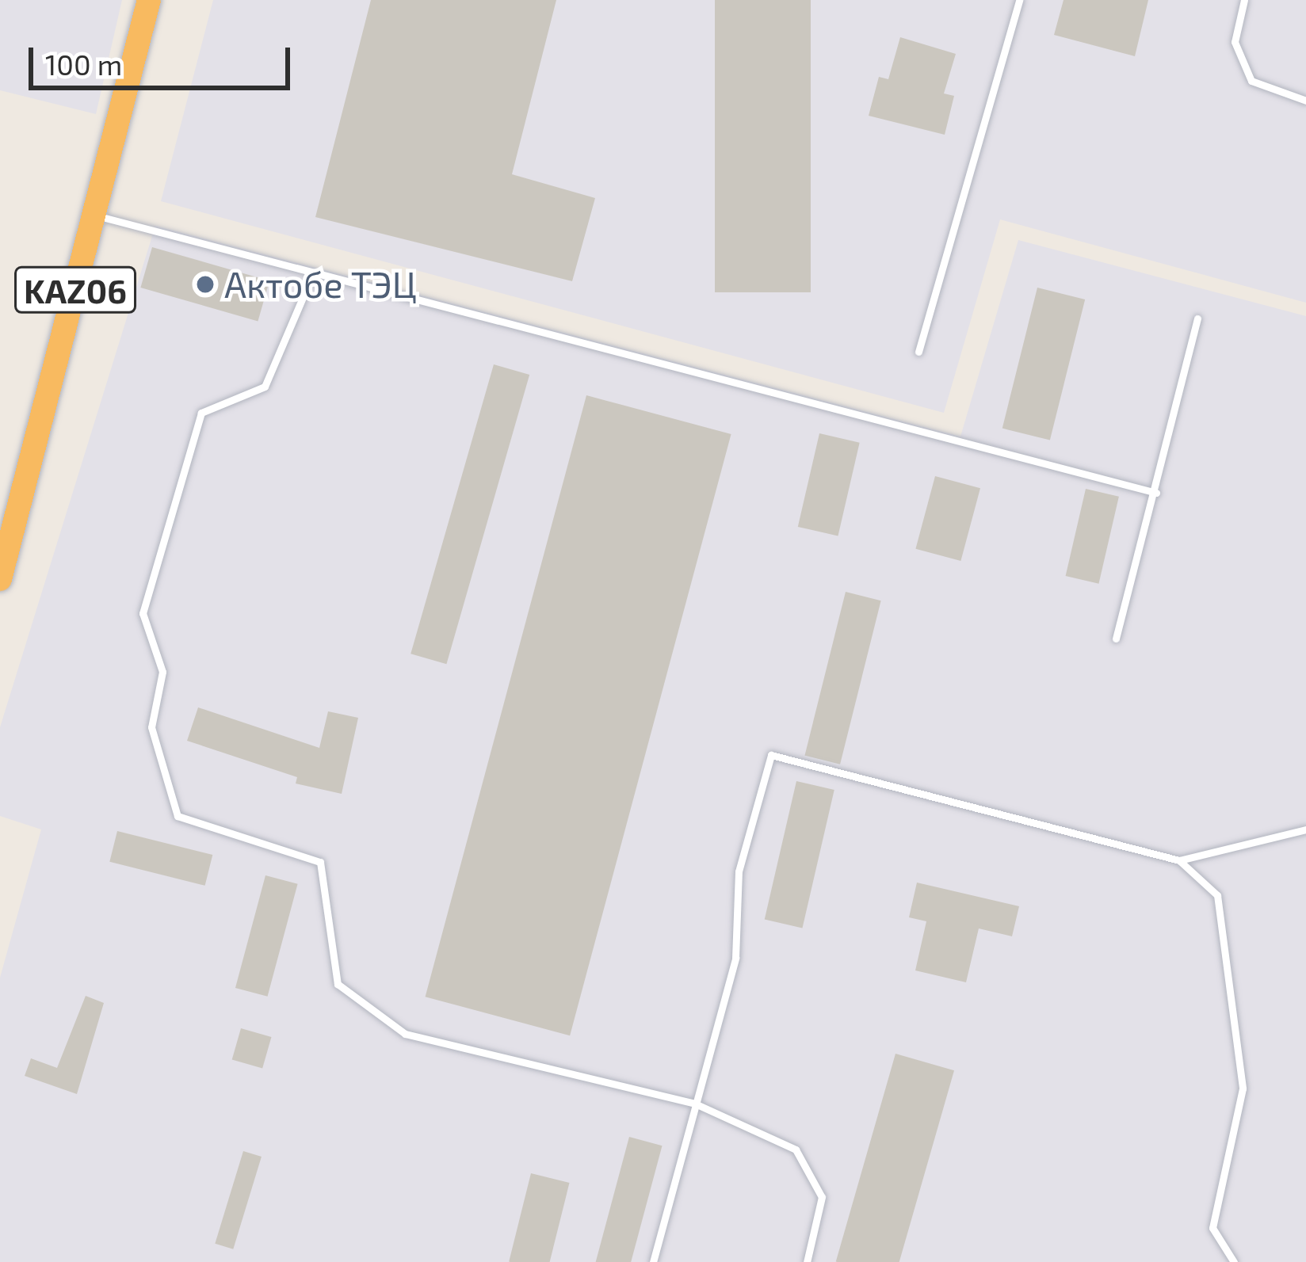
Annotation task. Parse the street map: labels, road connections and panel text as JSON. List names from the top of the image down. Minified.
{"streets":{"highway":["KАZ06"]},"places":["Актобе ТЭЦ"],"scale_bar":"100 m"}
